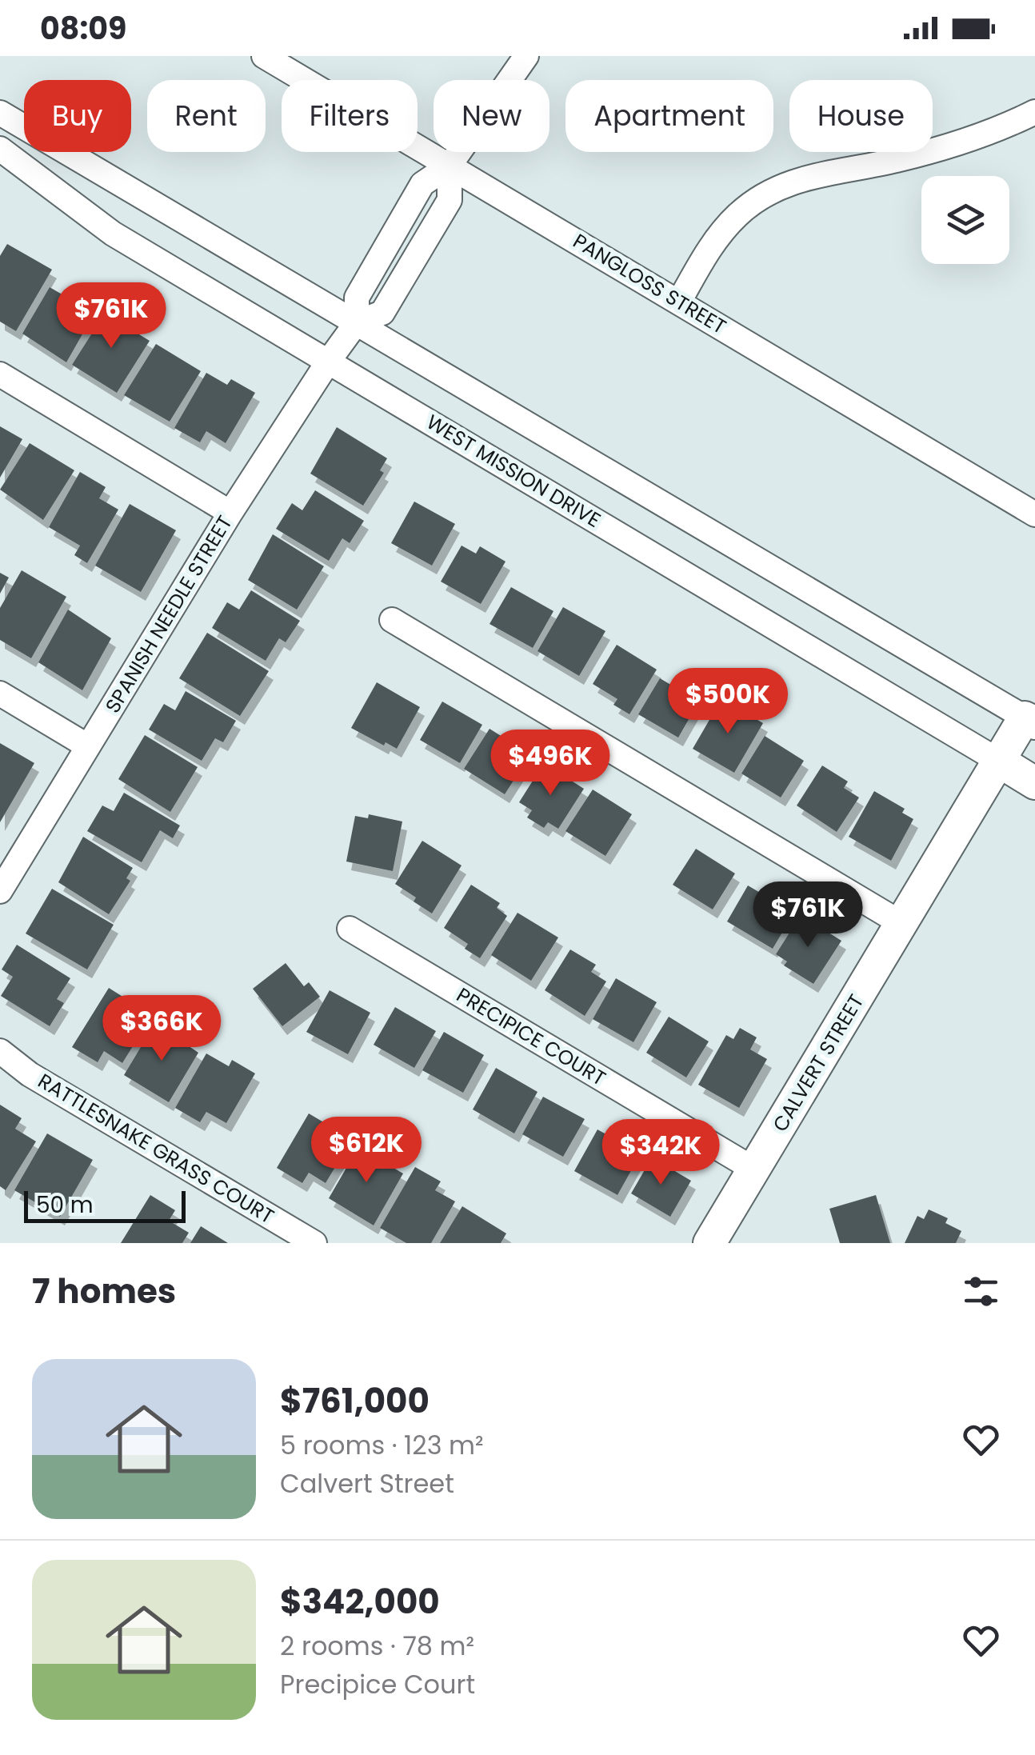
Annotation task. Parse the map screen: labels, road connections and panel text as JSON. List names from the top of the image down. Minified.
{"streets":{"street":["PANGLOSS STREET","WEST MISSION DRIVE","SPANISH NEEDLE STREET","PRECIPICE COURT","CALVERT STREET","RATTLESNAKE GRASS COURT"]},"crossings":[["WEST MISSION DRIVE","SPANISH NEEDLE STREET"],["WEST MISSION DRIVE","CALVERT STREET"],["PRECIPICE COURT","CALVERT STREET"]],"scale_bar":"50 m","page":{"status":"08:09","chip":["Buy","Rent","Filters","New","Apartment","House"],"price":["$761K","$500K","$496K","$761K","$366K","$612K","$342K"],"scale":"50 m","heading":"7 homes","list":[{"name":"$761,000","note":"5 rooms · 123 m² · Calvert Street"},{"name":"$342,000","note":"2 rooms · 78 m² · Precipice Court"}]}}
